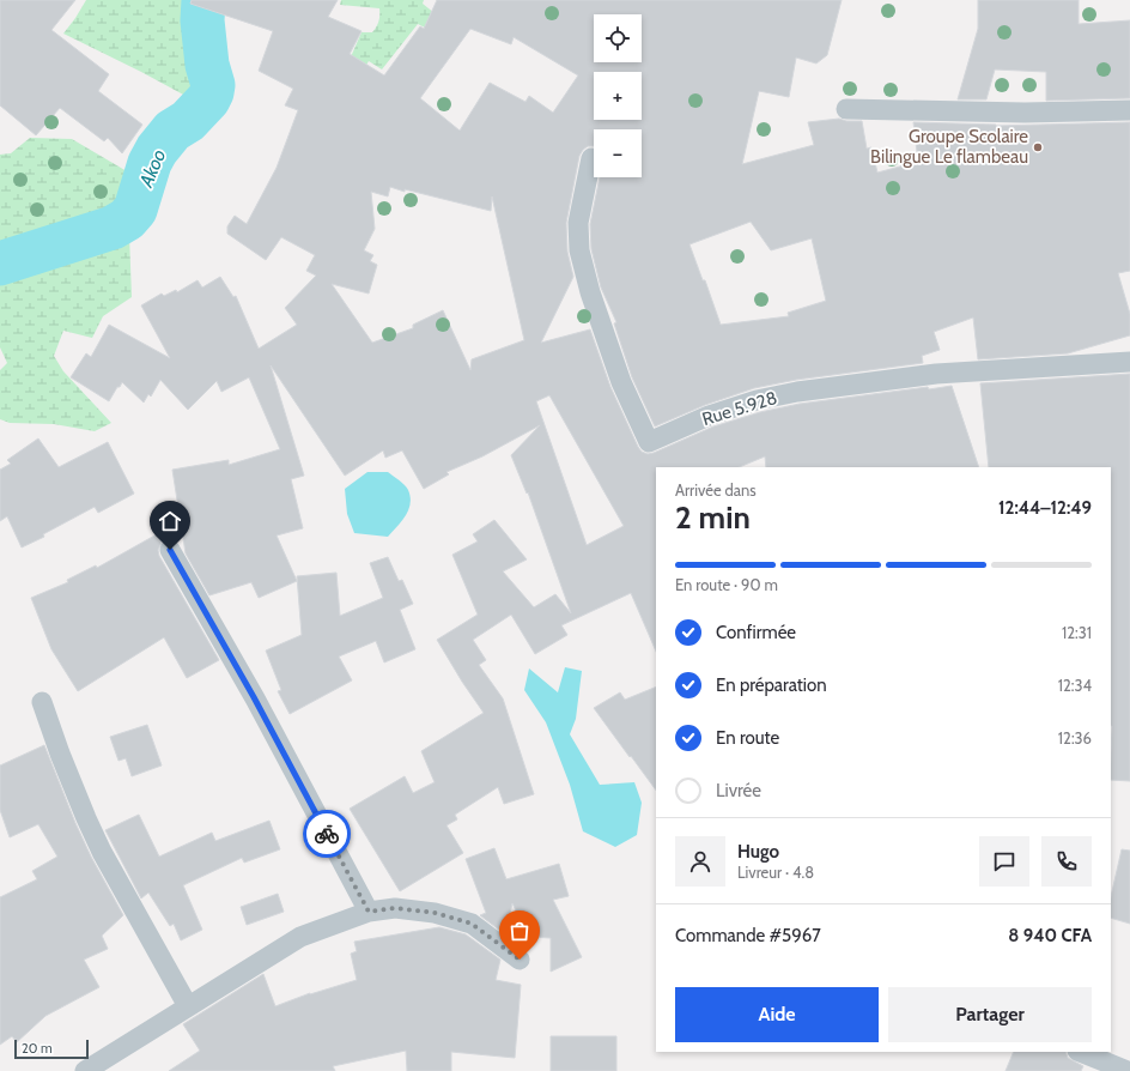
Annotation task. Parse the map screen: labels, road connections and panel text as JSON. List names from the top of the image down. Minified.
{"streets":{"street":["Rue 5.928"]},"water":["Akoo"],"places":["Groupe Scolaire Bilingue Le flambeau"],"scale_bar":"20 m","page":{"map_buttons":["+","−"],"heading":["2 min","Arrivée dans","12:44–12:49"],"panel":["Hugo","Livreur · 4.8","Commande #5967","8 940 CFA"],"bar":"En route · 90 m","list":[["Confirmée","12:31"],["En préparation","12:34"],["En route","12:36"],"Livrée"],"buttons":["Aide","Partager"],"scale":"20 m"}}
